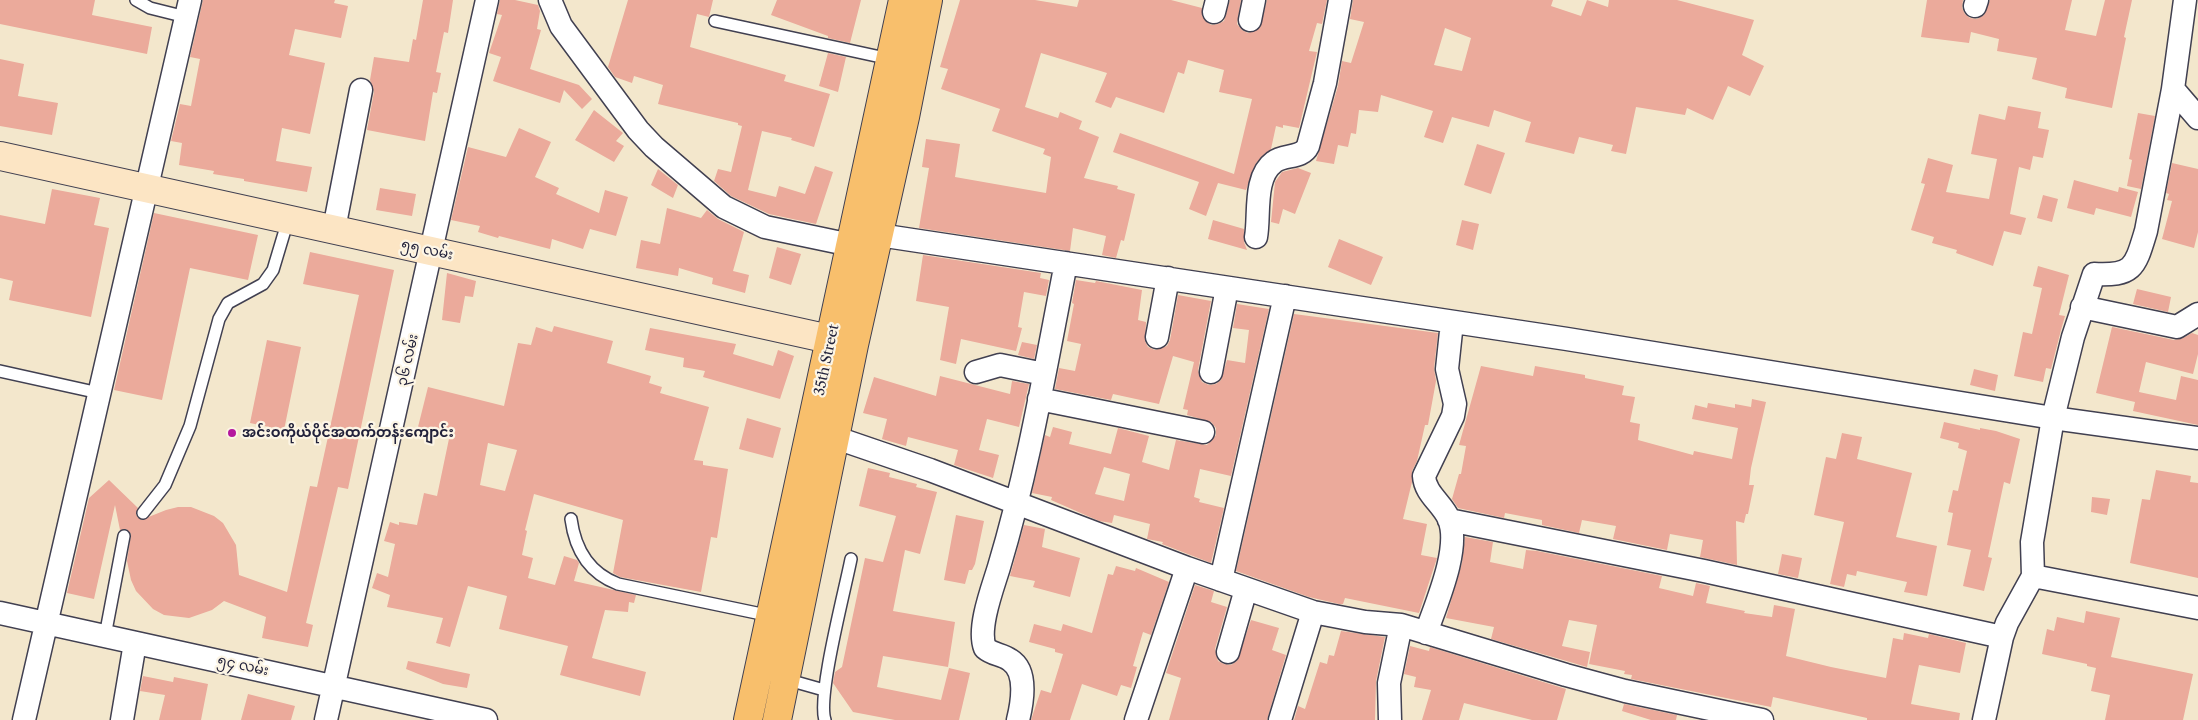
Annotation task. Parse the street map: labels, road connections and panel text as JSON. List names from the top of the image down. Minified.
{"streets":{"main road":["၅၅ လမ်း","35th Street"],"street":["၃၆ လမ်း","၅၄ လမ်း"]},"crossings":[["၅၅ လမ်း","၃၆ လမ်း"],["၅၅ လမ်း","35th Street"],["၃၆ လမ်း","၅၄ လမ်း"]],"places":["အင်းဝကိုယ်ပိုင်အထက်တန်းကျောင်း"]}
